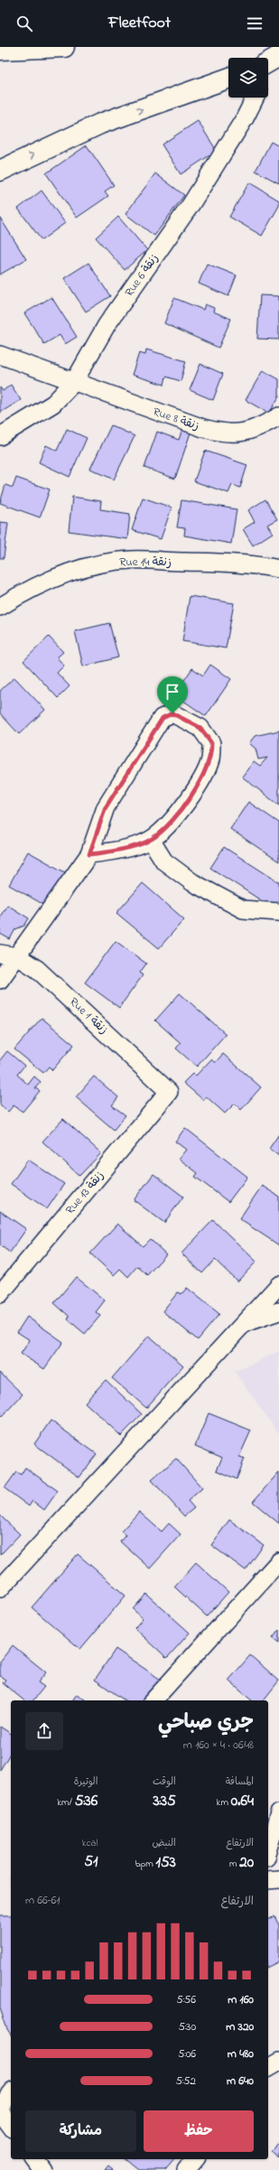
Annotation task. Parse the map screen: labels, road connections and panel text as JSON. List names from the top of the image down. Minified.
{"streets":{"street":["Rue 6 زنقة","Rue 8 زنقة","Rue 14 زنقة","Rue 1 زنقة","Rue 13 زنقة"]},"crossings":[["Rue 6 زنقة","Rue 8 زنقة"],["Rue 1 زنقة","Rue 13 زنقة"]],"page":{"header":"Fleetfoot","heading":["جري صباحي","06:48 · 4 × 160 m"],"stats":[["المسافة","0.64 km"],["الوقت","3:35"],["الوتيرة","5:36 /km"],["الارتفاع","20 m"],["النبض","153 bpm"],["kcal","51"]],"chart":["الارتفاع","61–66 m"],"list":[{"name":"160 m","note":"5:56"},{"name":"320 m","note":"5:30"},{"name":"480 m","note":"5:06"},{"name":"640 m","note":"5:52"}],"buttons":["حفظ","مشاركة"]}}
